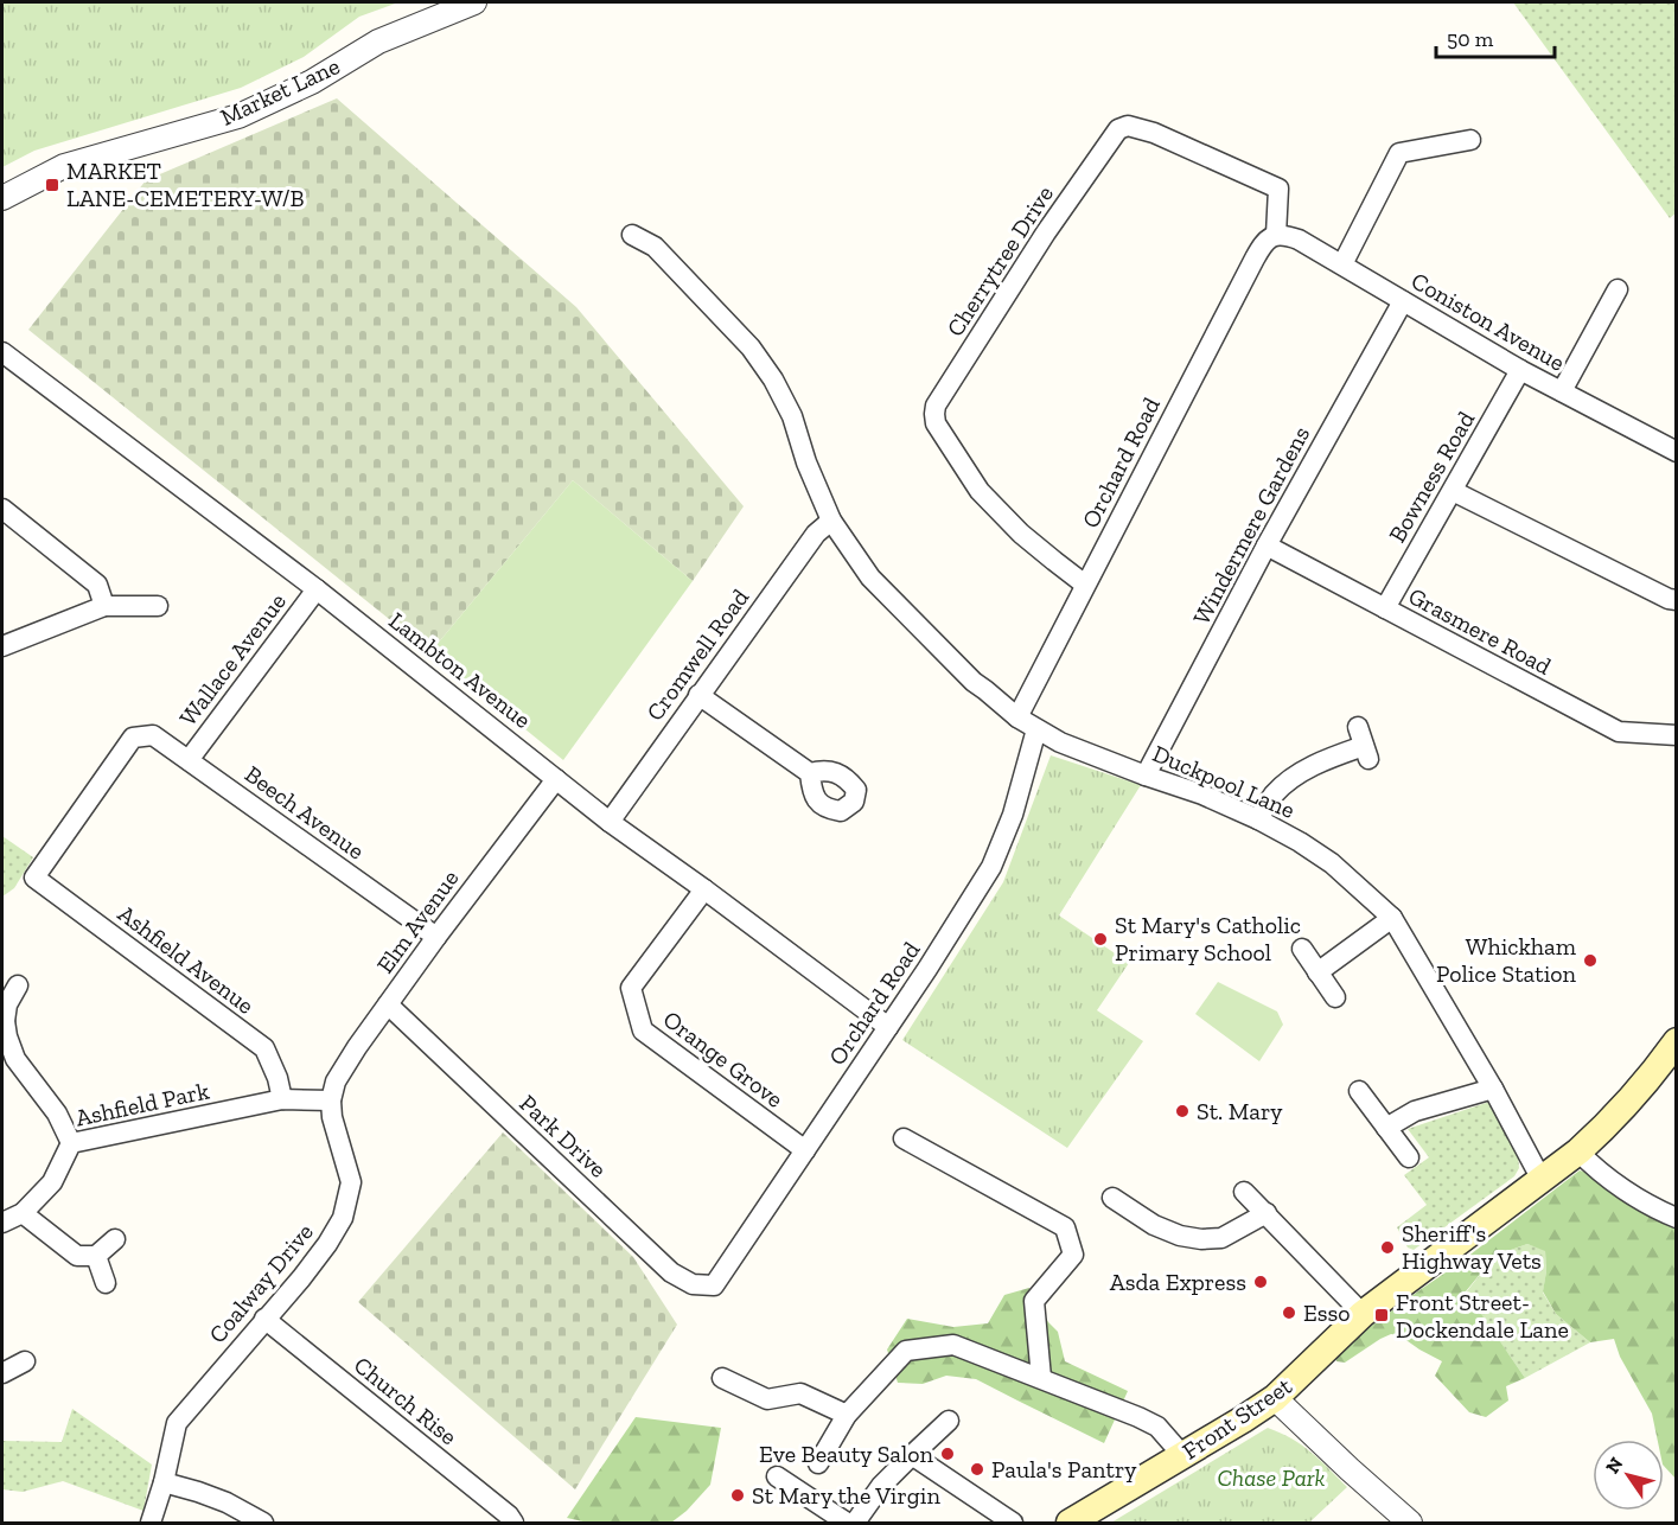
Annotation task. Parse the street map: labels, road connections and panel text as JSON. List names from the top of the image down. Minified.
{"streets":{"main road":["Front Street"],"street":["Market Lane","Cherrytree Drive","Coniston Avenue","Orchard Road","Bowness Road","Windermere Gardens","Grasmere Road","Cromwell Road","Wallace Avenue","Lambton Avenue","Duckpool Lane","Beech Avenue","Elm Avenue","Ashfield Avenue","Orange Grove","Ashfield Park","Park Drive","Coalway Drive","Church Rise"]},"crossings":[["Cherrytree Drive","Coniston Avenue"],["Cherrytree Drive","Orchard Road"],["Coniston Avenue","Orchard Road"],["Coniston Avenue","Bowness Road"],["Coniston Avenue","Windermere Gardens"],["Orchard Road","Lambton Avenue"],["Orchard Road","Duckpool Lane"],["Orchard Road","Orange Grove"],["Orchard Road","Park Drive"],["Bowness Road","Grasmere Road"],["Windermere Gardens","Grasmere Road"],["Windermere Gardens","Duckpool Lane"],["Cromwell Road","Lambton Avenue"],["Cromwell Road","Duckpool Lane"],["Wallace Avenue","Lambton Avenue"],["Wallace Avenue","Beech Avenue"],["Lambton Avenue","Elm Avenue"],["Lambton Avenue","Orange Grove"],["Duckpool Lane","Front Street"],["Beech Avenue","Elm Avenue"],["Beech Avenue","Ashfield Avenue"],["Elm Avenue","Ashfield Park"],["Elm Avenue","Park Drive"],["Elm Avenue","Coalway Drive"],["Ashfield Avenue","Ashfield Park"],["Ashfield Park","Coalway Drive"],["Coalway Drive","Church Rise"]],"parks":["Chase Park"],"places":{"transit":["MARKET LANE-CEMETERY-W/B","Front Street- Dockendale Lane"],"other":["St Mary's Catholic Primary School","Whickham Police Station","St. Mary","Sheriff's Highway Vets","Asda Express","Esso","Eve Beauty Salon","Paula's Pantry","St Mary the Virgin"]},"scale_bar":"50 m","north":"top left"}
